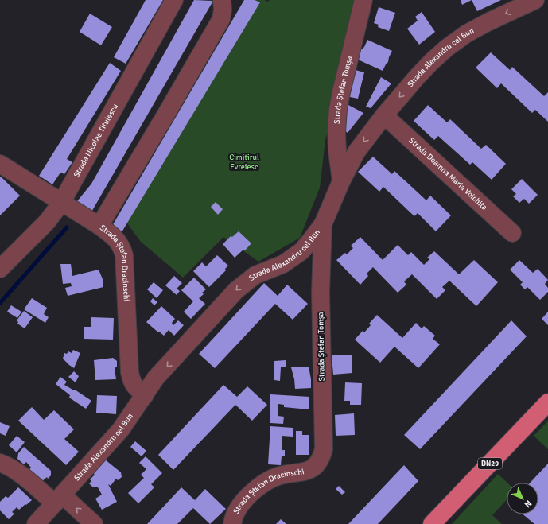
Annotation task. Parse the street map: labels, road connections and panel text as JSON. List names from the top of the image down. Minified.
{"streets":{"main road":["DN29"],"street":["Strada Alexandru cel Bun","Strada Ștefan Tomșa","Strada Nicolae Titulescu","Strada Doamna Maria Voichița","Strada Ștefan Dracinschi"]},"crossings":[["Strada Alexandru cel Bun","Strada Ștefan Tomșa"],["Strada Alexandru cel Bun","Strada Doamna Maria Voichița"],["Strada Alexandru cel Bun","Strada Ștefan Dracinschi"],["Strada Ștefan Tomșa","Strada Ștefan Dracinschi"],["Strada Nicolae Titulescu","Strada Ștefan Dracinschi"]],"one_way":["Strada Alexandru cel Bun"],"parks":["Cimitirul Evreiesc"],"north":"bottom right"}
